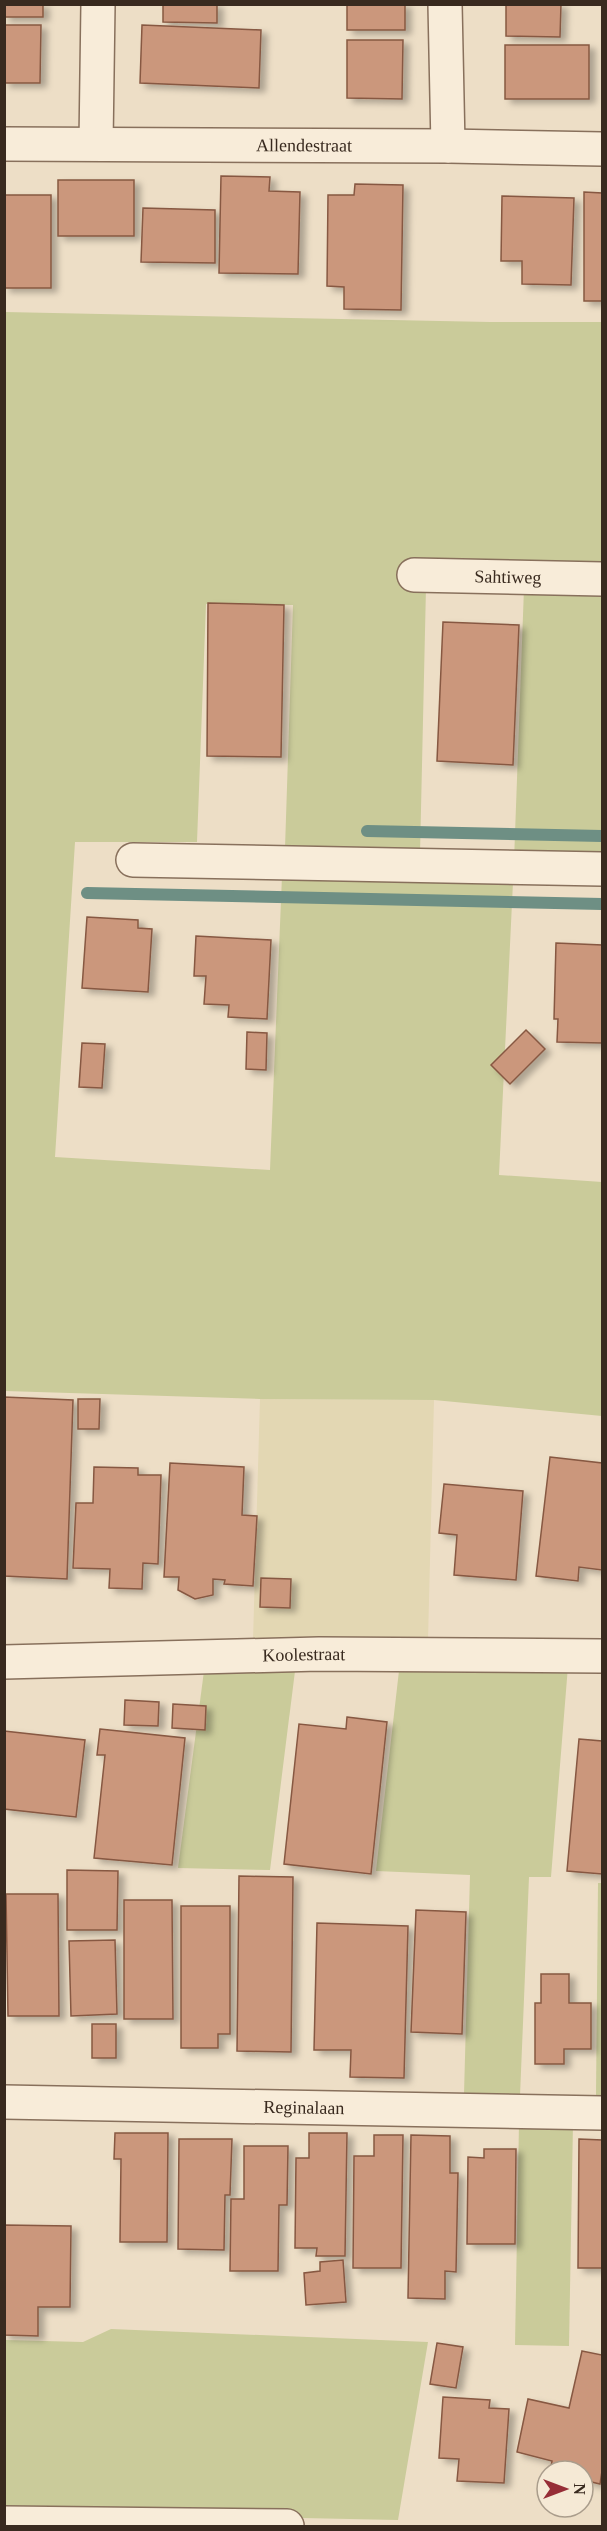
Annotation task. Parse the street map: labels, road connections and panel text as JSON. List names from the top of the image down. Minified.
{"streets":{"street":["Allendestraat","Sahtiweg","Koolestraat","Reginalaan"]},"north":"right"}
